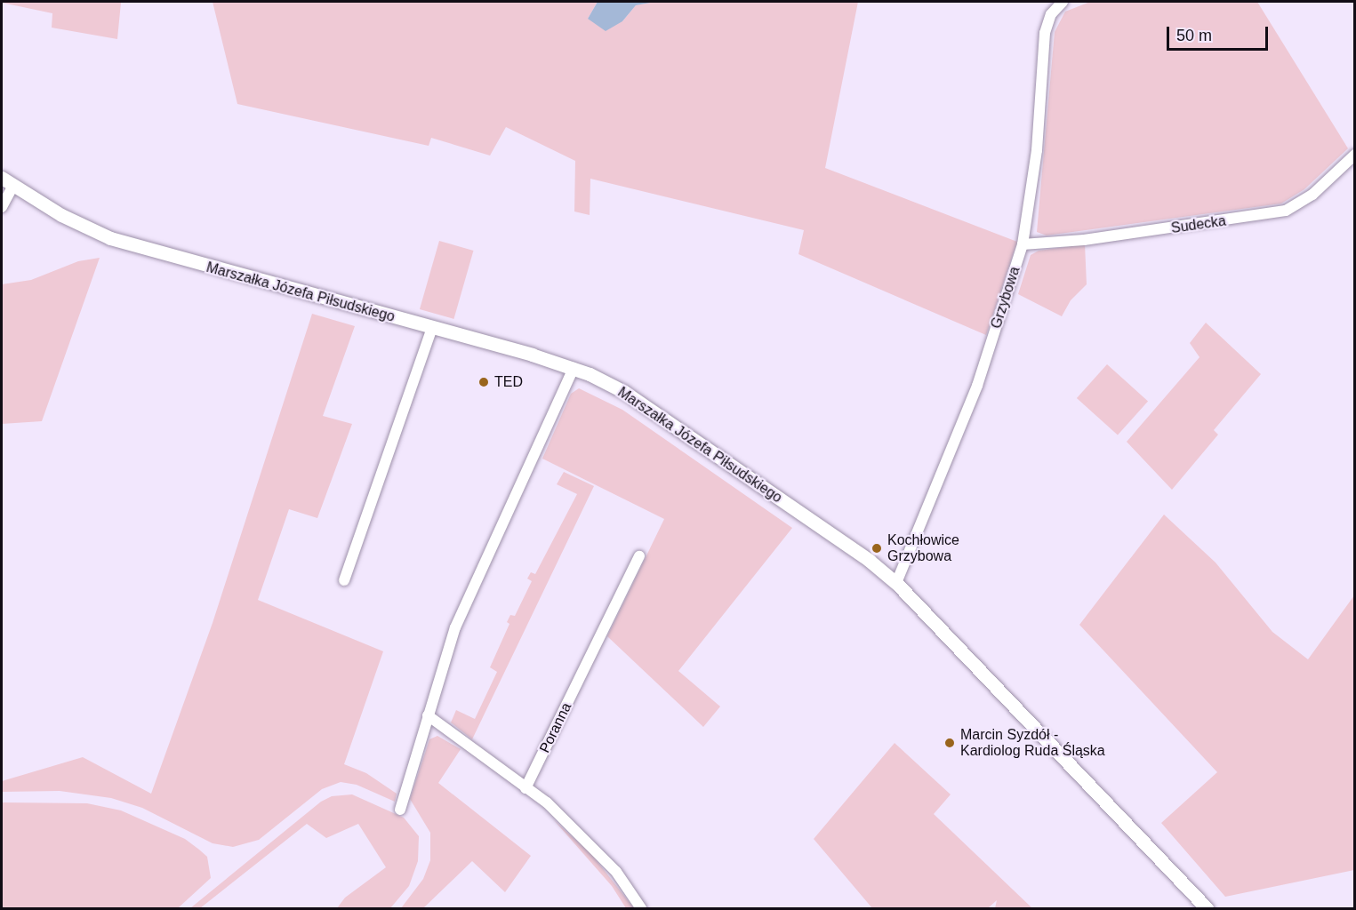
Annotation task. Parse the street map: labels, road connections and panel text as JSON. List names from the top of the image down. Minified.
{"streets":{"street":["Sudecka","Marszałka Józefa Piłsudskiego","Grzybowa","Poranna"]},"crossings":[["Sudecka","Grzybowa"],["Marszałka Józefa Piłsudskiego","Grzybowa"]],"places":["TED","Kochłowice Grzybowa","Marcin Syzdół - Kardiolog Ruda Śląska"],"scale_bar":"50 m"}
